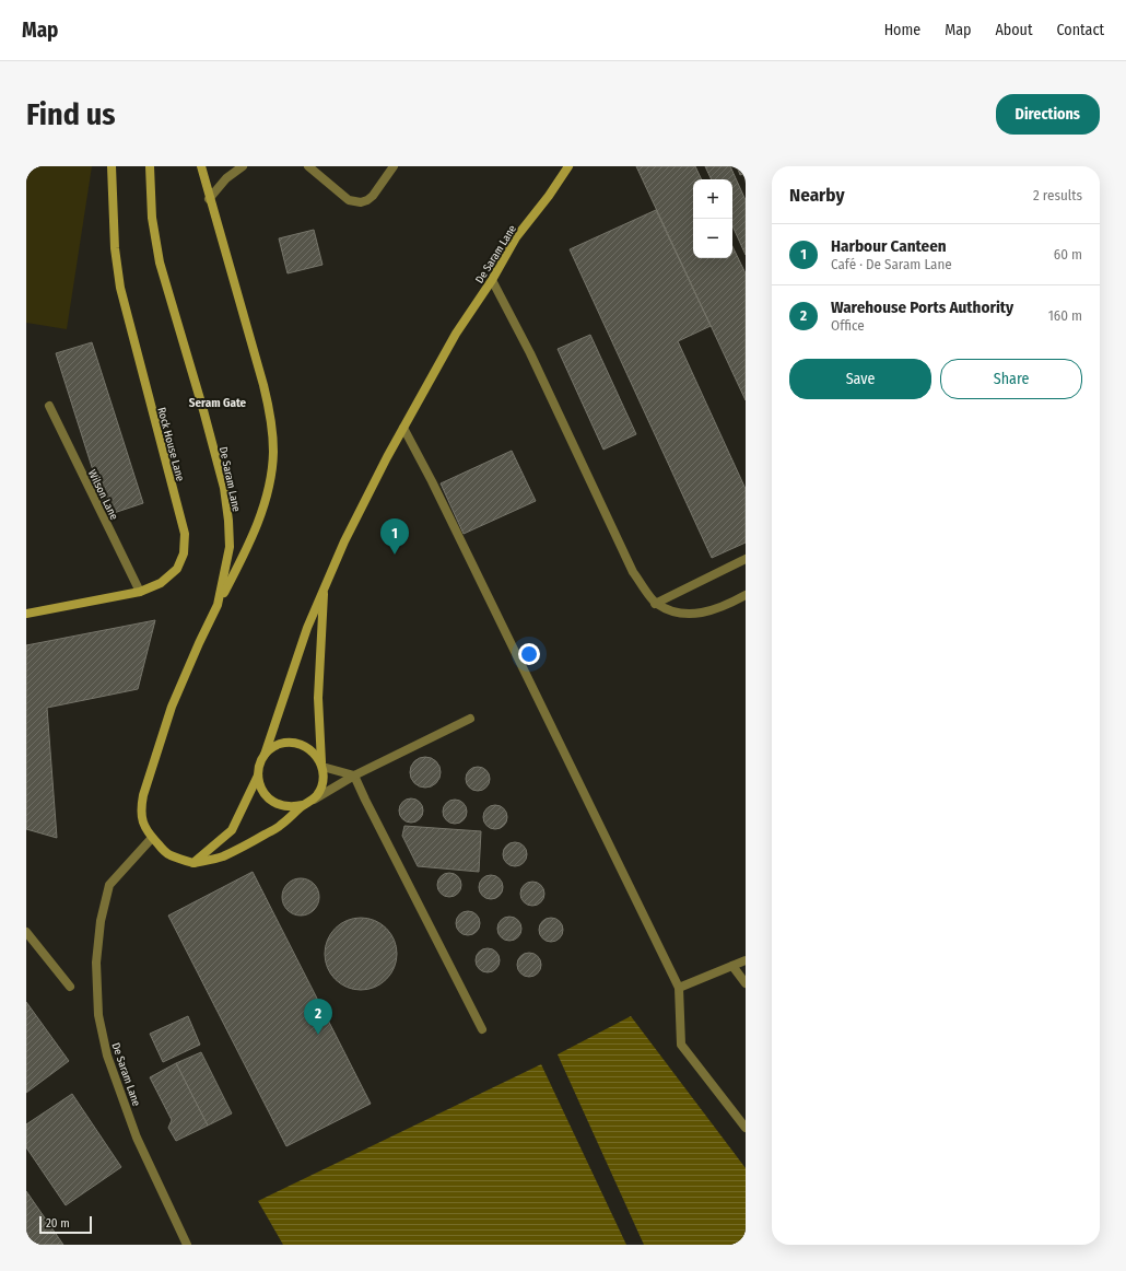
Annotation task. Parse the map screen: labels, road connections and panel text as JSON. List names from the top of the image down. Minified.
{"streets":{"street":["De Saram Lane","Rock House Lane","Wilson Lane"]},"crossings":[["Rock House Lane","Wilson Lane"]],"districts":["Seram Gate"],"scale_bar":"20 m","page":{"header":"Map","nav":["Home","Map","About","Contact"],"buttons":["Directions",["Save","Share"]],"title":"Find us","heading":["Nearby","2 results"],"map_buttons":["+","−"],"list":[{"mark":"1","name":"Harbour Canteen","note":"Café · De Saram Lane","value":"60 m"},{"mark":"2","name":"Warehouse Ports Authority","note":"Office","value":"160 m"}],"pins":["1","2"],"scale":"20 m"}}
